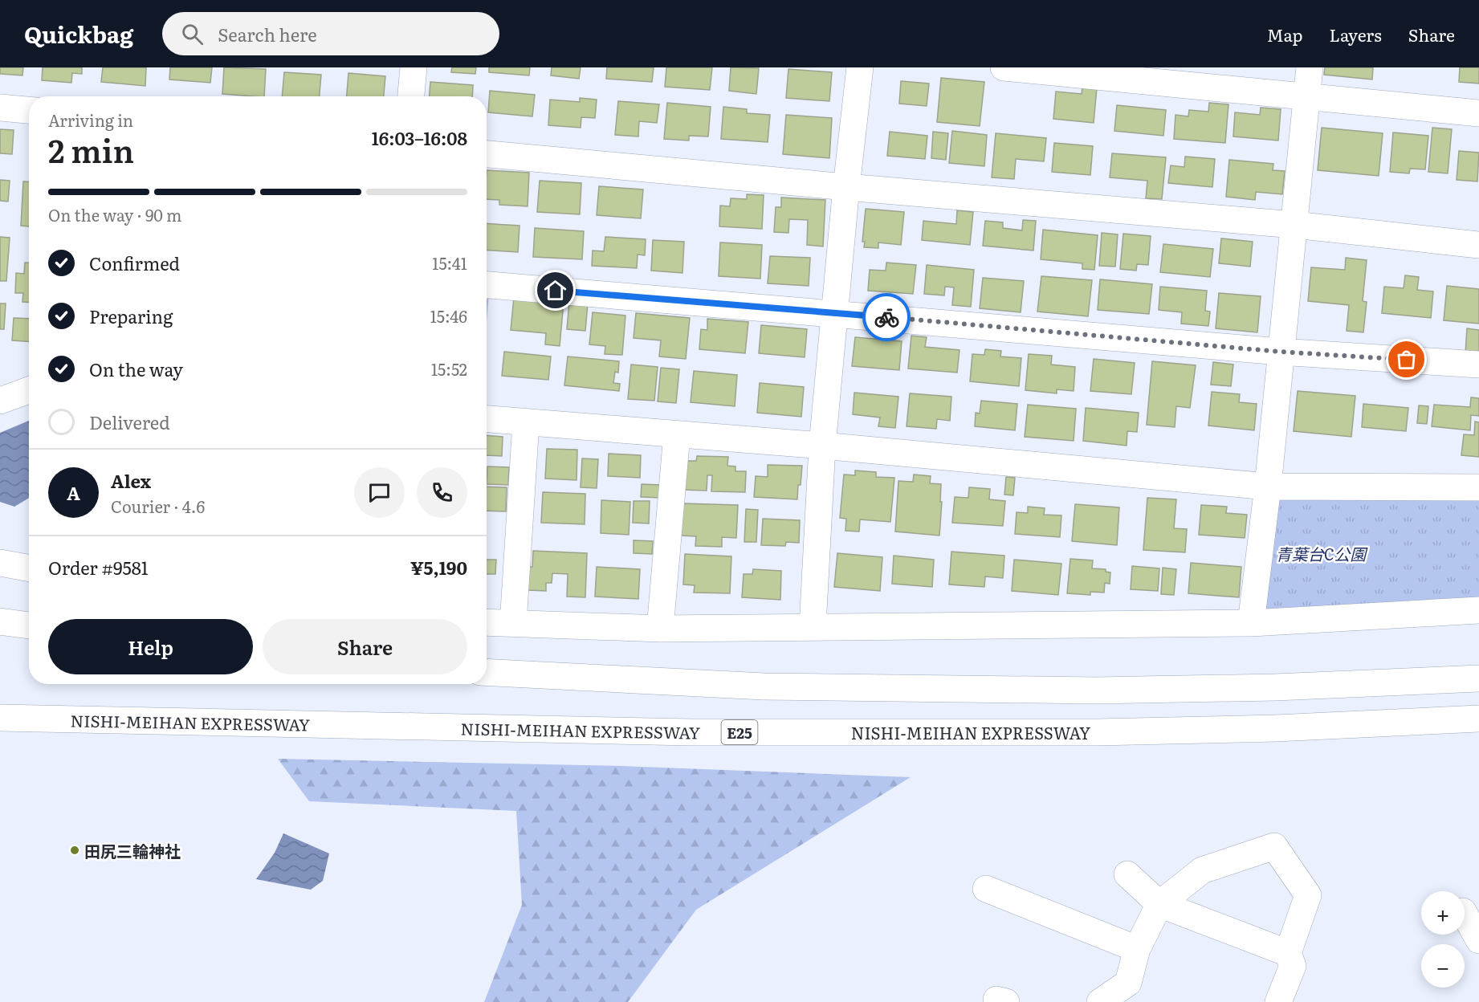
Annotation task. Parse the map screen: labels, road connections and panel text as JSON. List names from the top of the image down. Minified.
{"streets":{"main road":["NISHI-MEIHAN EXPRESSWAY","E25"]},"parks":["青葉台C公園"],"places":["田尻三輪神社"],"page":{"header":"Quickbag","search":"Search here","nav":["Map","Layers","Share"],"heading":["2 min","Arriving in","16:03–16:08"],"panel":["Alex","Courier · 4.6","Order #9581","¥5,190"],"bar":"On the way · 90 m","list":[["Confirmed","15:41"],["Preparing","15:46"],["On the way","15:52"],"Delivered"],"round":"A","buttons":["Help","Share"],"map_buttons":["+","−"]}}
